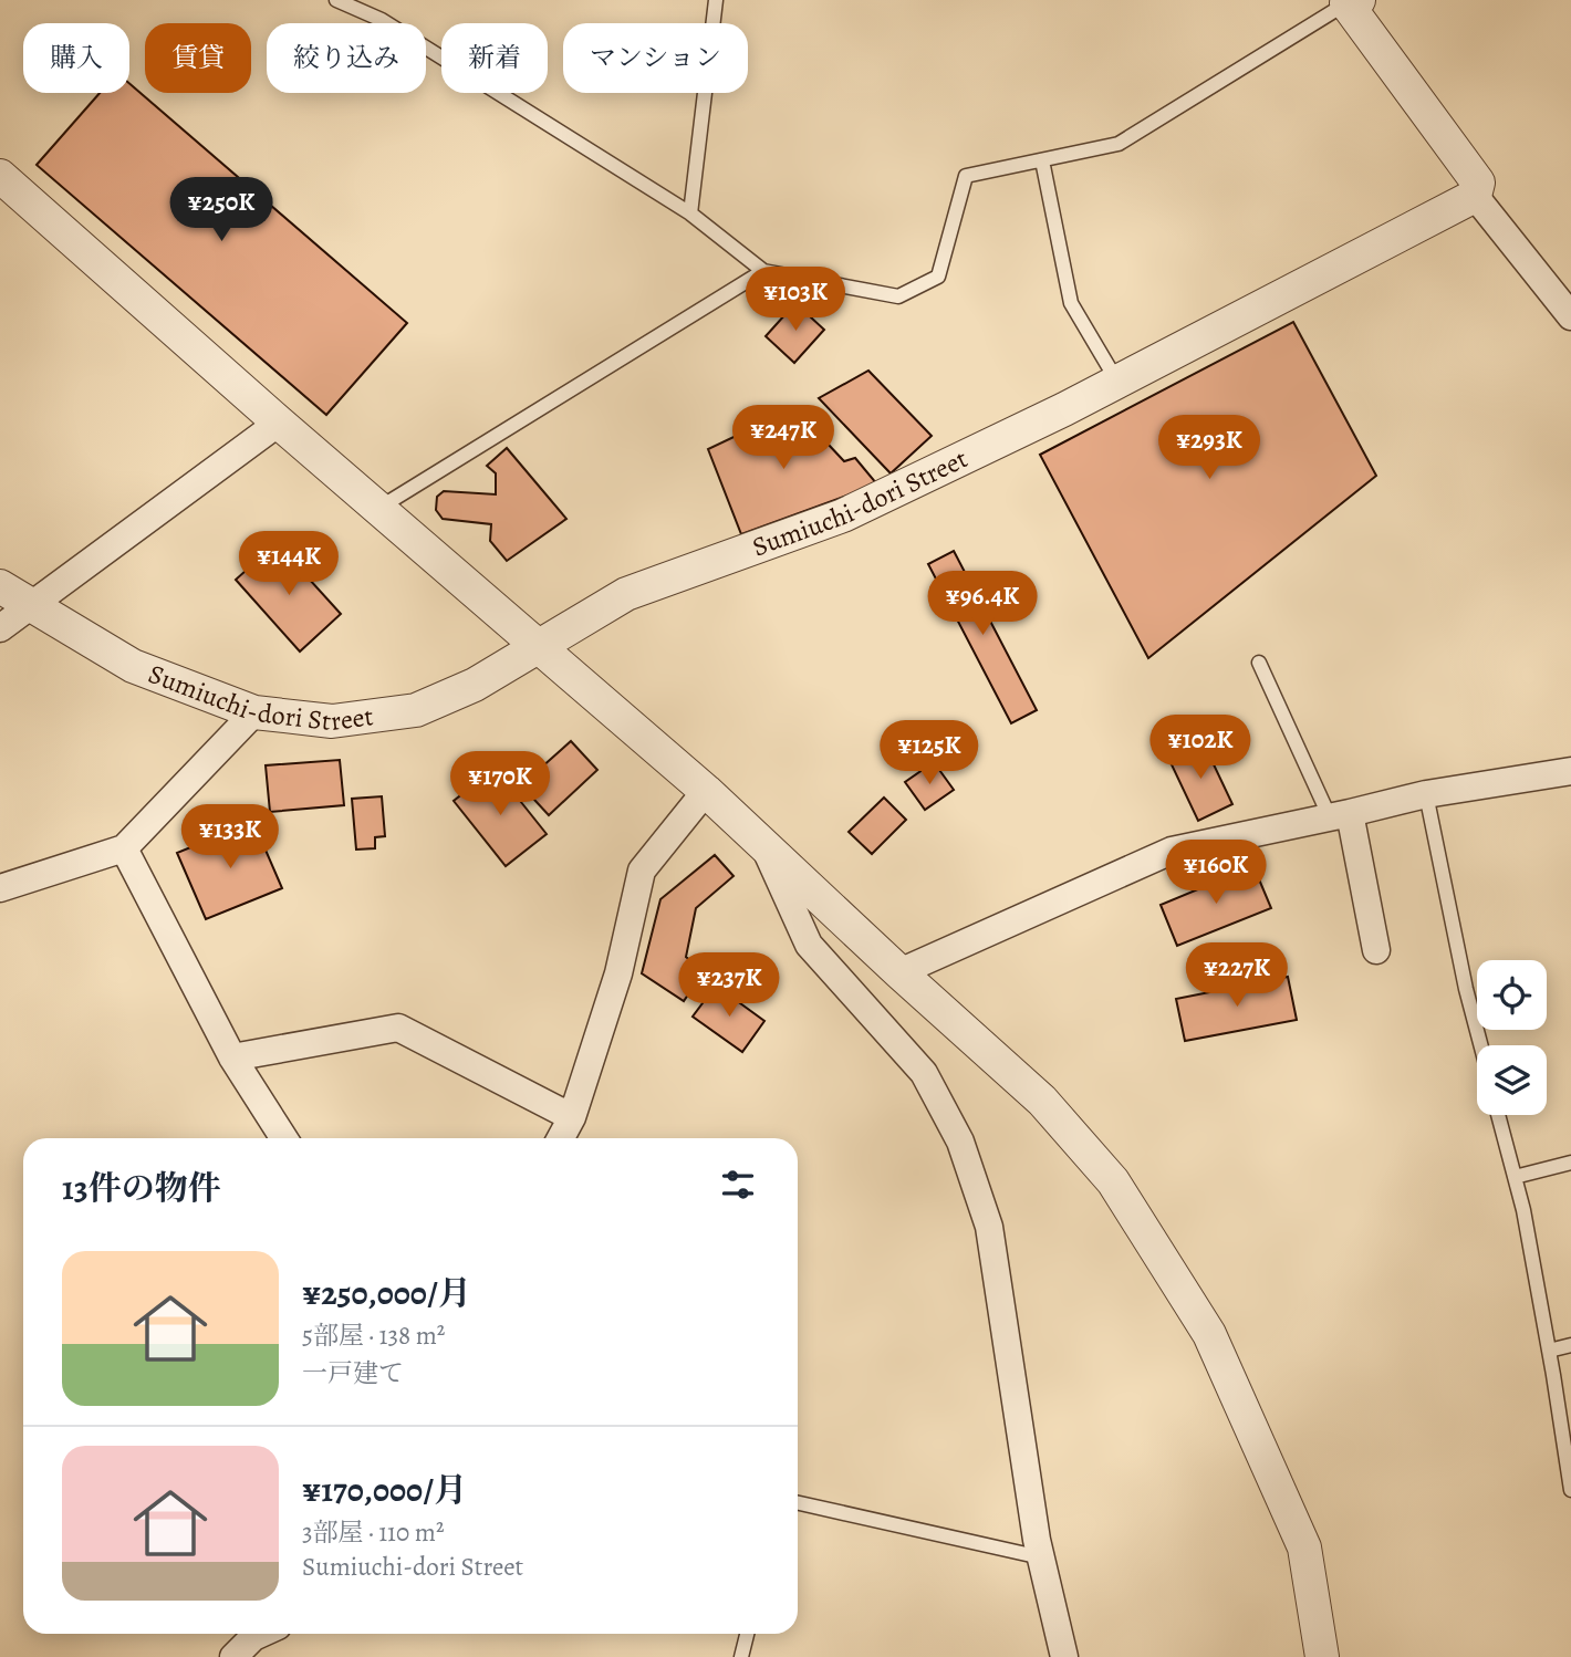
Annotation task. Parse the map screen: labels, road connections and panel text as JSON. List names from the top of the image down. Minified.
{"streets":{"street":["Sumiuchi-dori Street"]},"page":{"chip":["購入","賃貸","絞り込み","新着","マンション"],"price":["¥250K","¥103K","¥247K","¥293K","¥144K","¥96.4K","¥102K","¥125K","¥170K","¥133K","¥160K","¥227K","¥237K"],"heading":"13件の物件","list":[{"name":"¥250,000/月","note":"5部屋 · 138 m² · 一戸建て"},{"name":"¥170,000/月","note":"3部屋 · 110 m² · Sumiuchi-dori Street"}]}}
